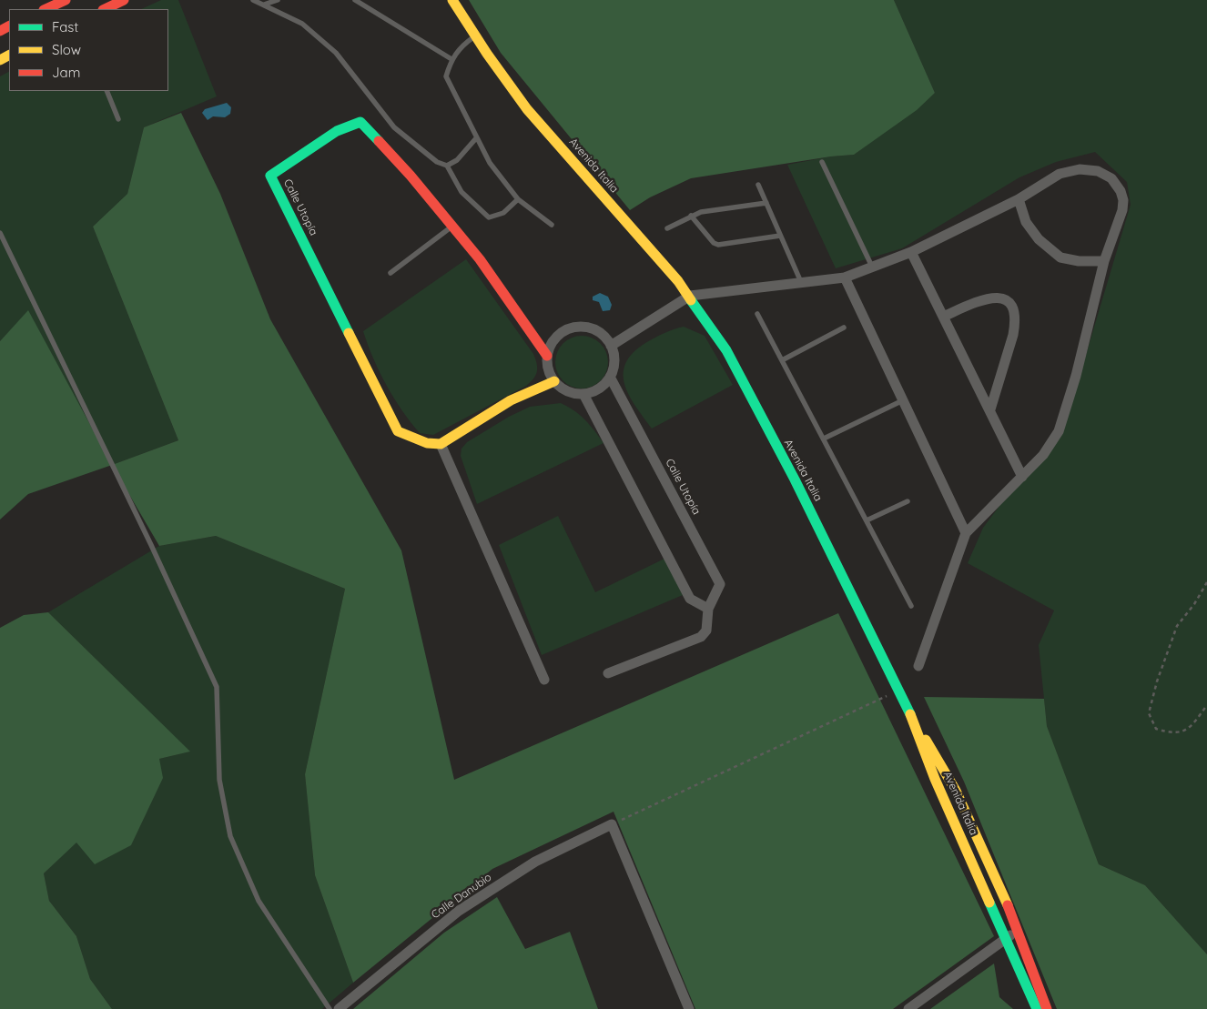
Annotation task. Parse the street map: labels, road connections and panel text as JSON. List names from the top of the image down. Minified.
{"streets":{"main road":["Avenida Italia","Calle Utopía"],"street":["Calle Danubio"]},"legend":["Fast","Slow","Jam"]}
